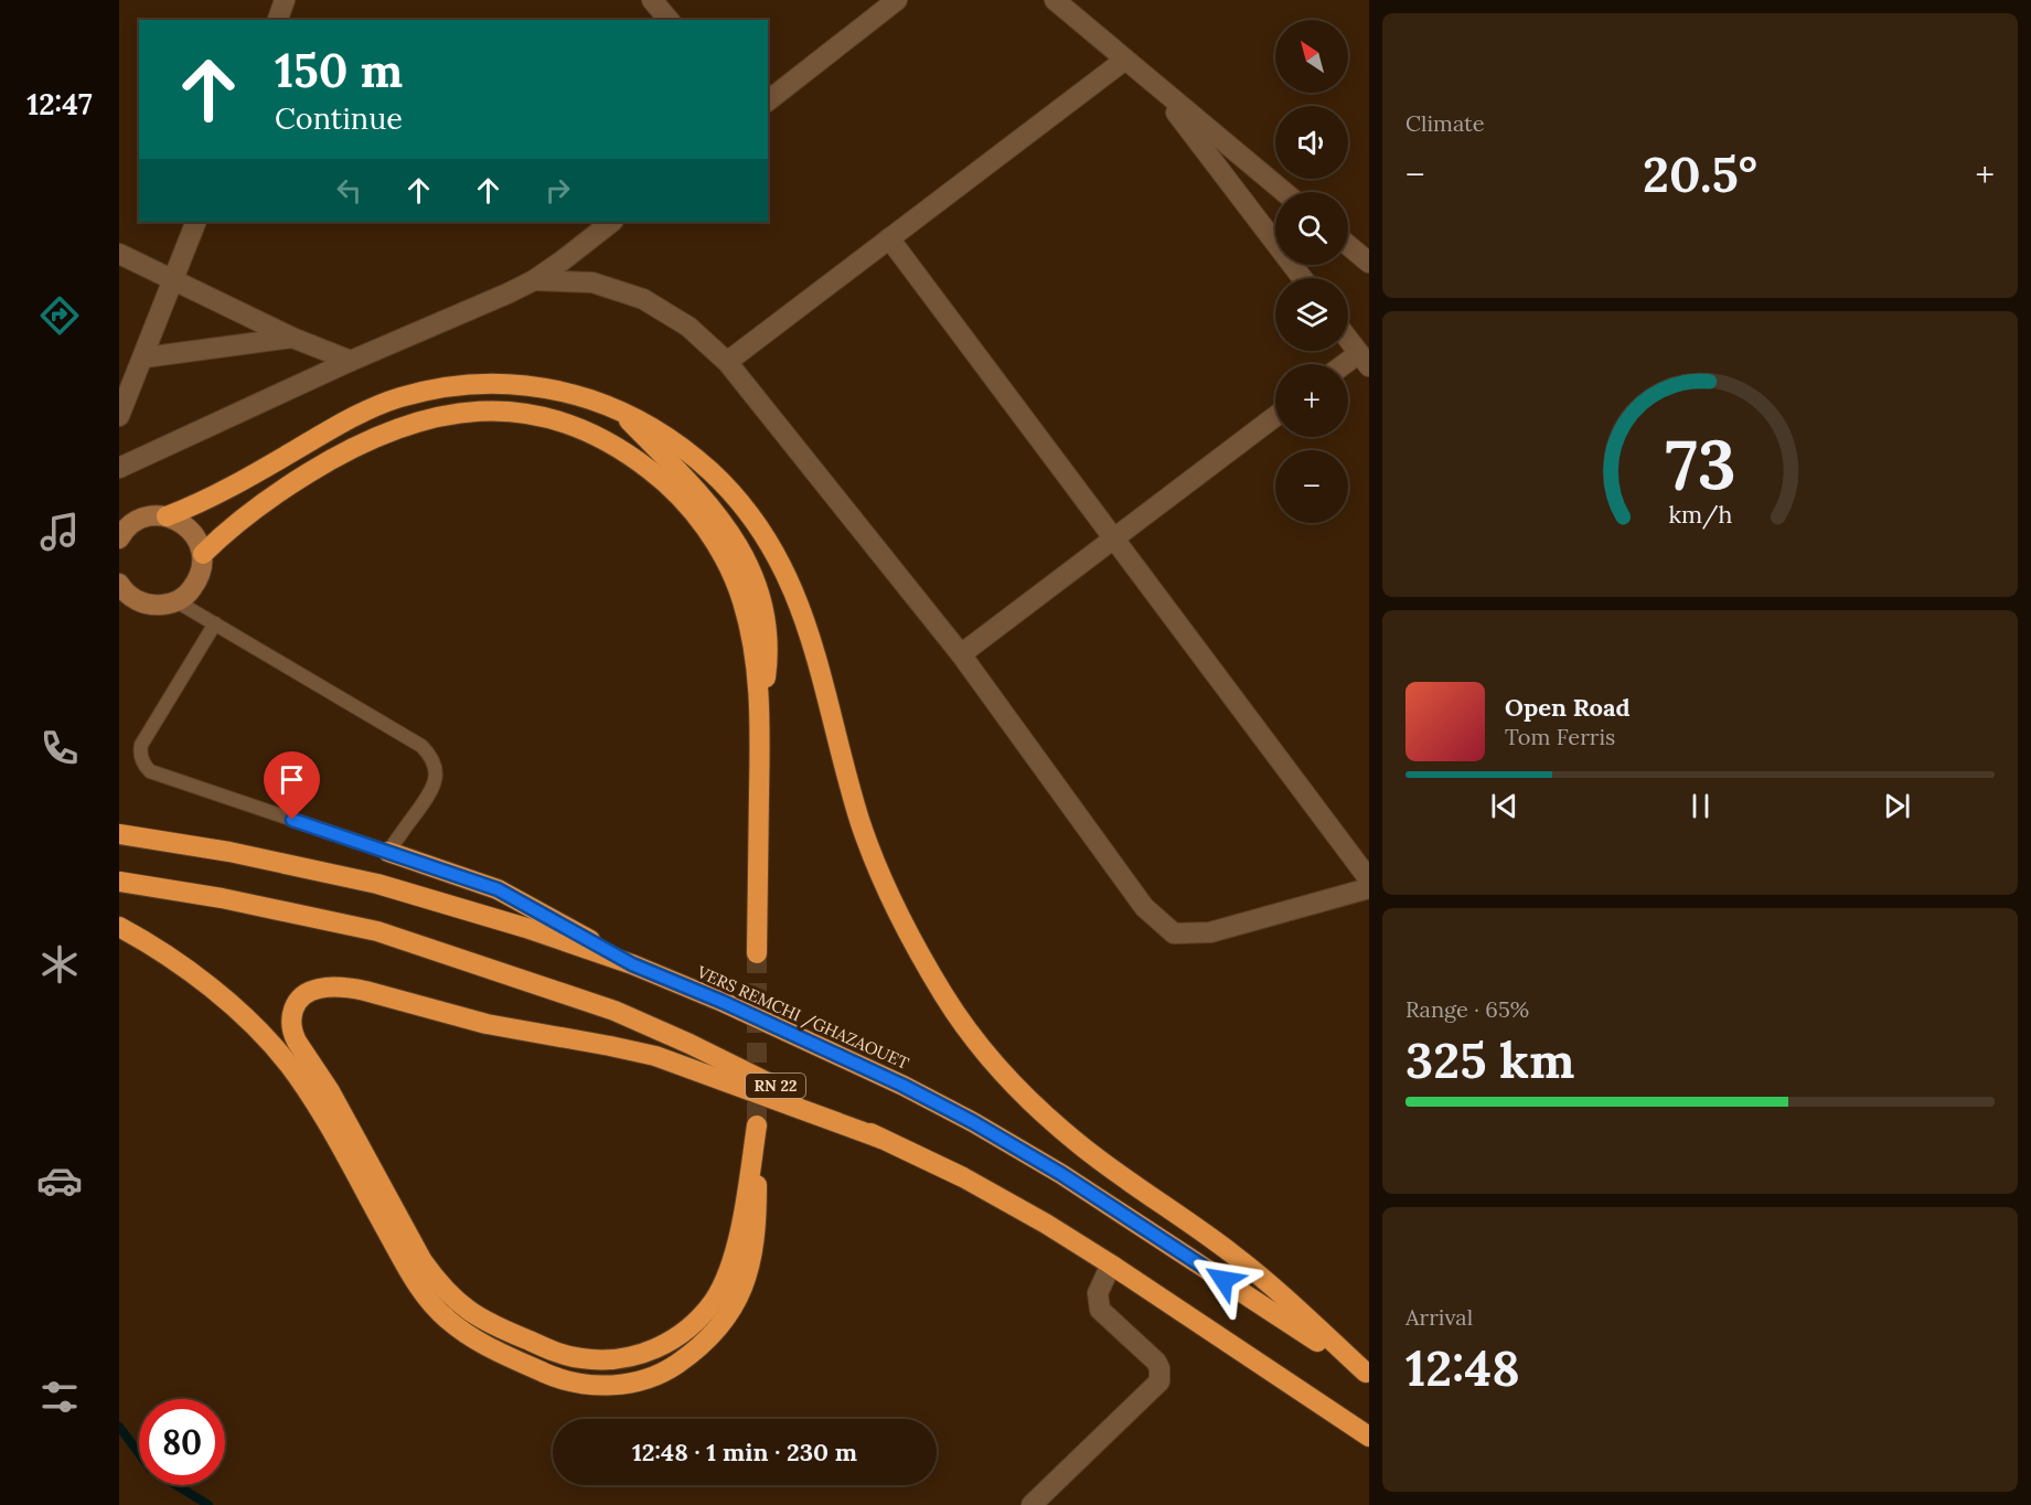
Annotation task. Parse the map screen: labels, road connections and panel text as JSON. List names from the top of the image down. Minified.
{"streets":{"highway":["VERS REMCHI /GHAZAOUET","RN 22"]},"north":"top left","page":{"tabs":"12:47","tile":["Climate",["Range · 65%","325 km"],["Arrival","12:48"]],"map_buttons":["+","−"],"turn":["150 m","Continue"],"heat":["−","20.5°","+"],"song":["Open Road","Tom Ferris"],"limit":"80","trip":"12:48 · 1 min · 230 m","gauge":["73","km/h"]}}
